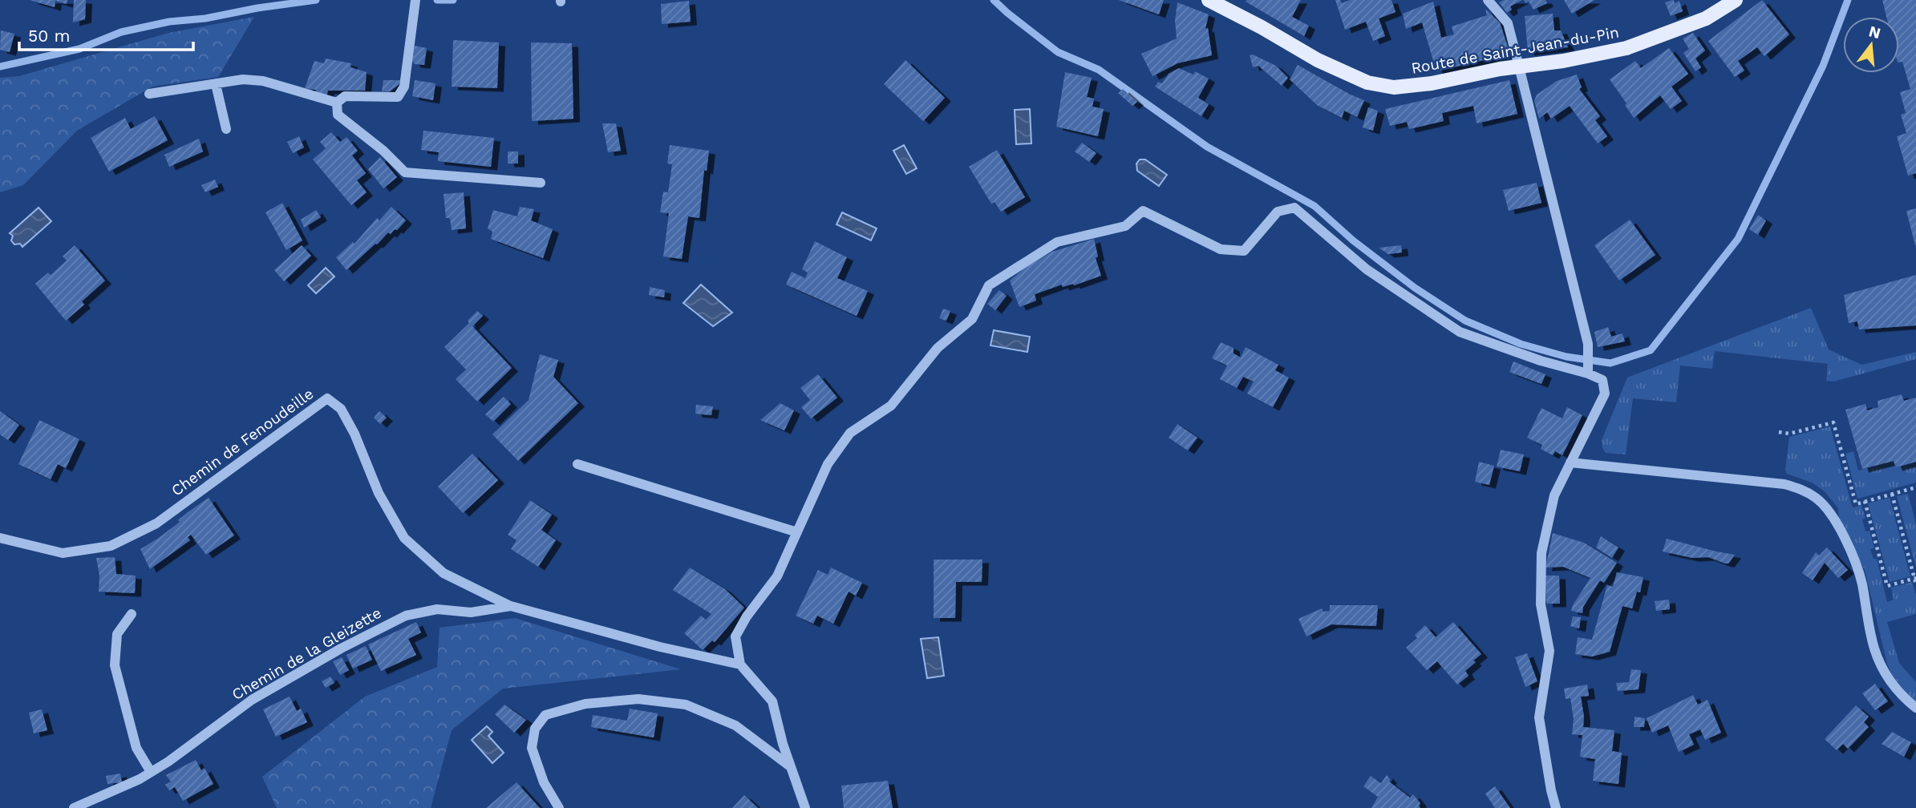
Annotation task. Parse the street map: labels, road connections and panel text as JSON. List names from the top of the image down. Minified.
{"streets":{"main road":["Route de Saint-Jean-du-Pin"],"street":["Chemin de Fenoudeille","Chemin de la Gleizette"]},"crossings":[["Chemin de Fenoudeille","Chemin de la Gleizette"]],"scale_bar":"50 m","north":"top"}
